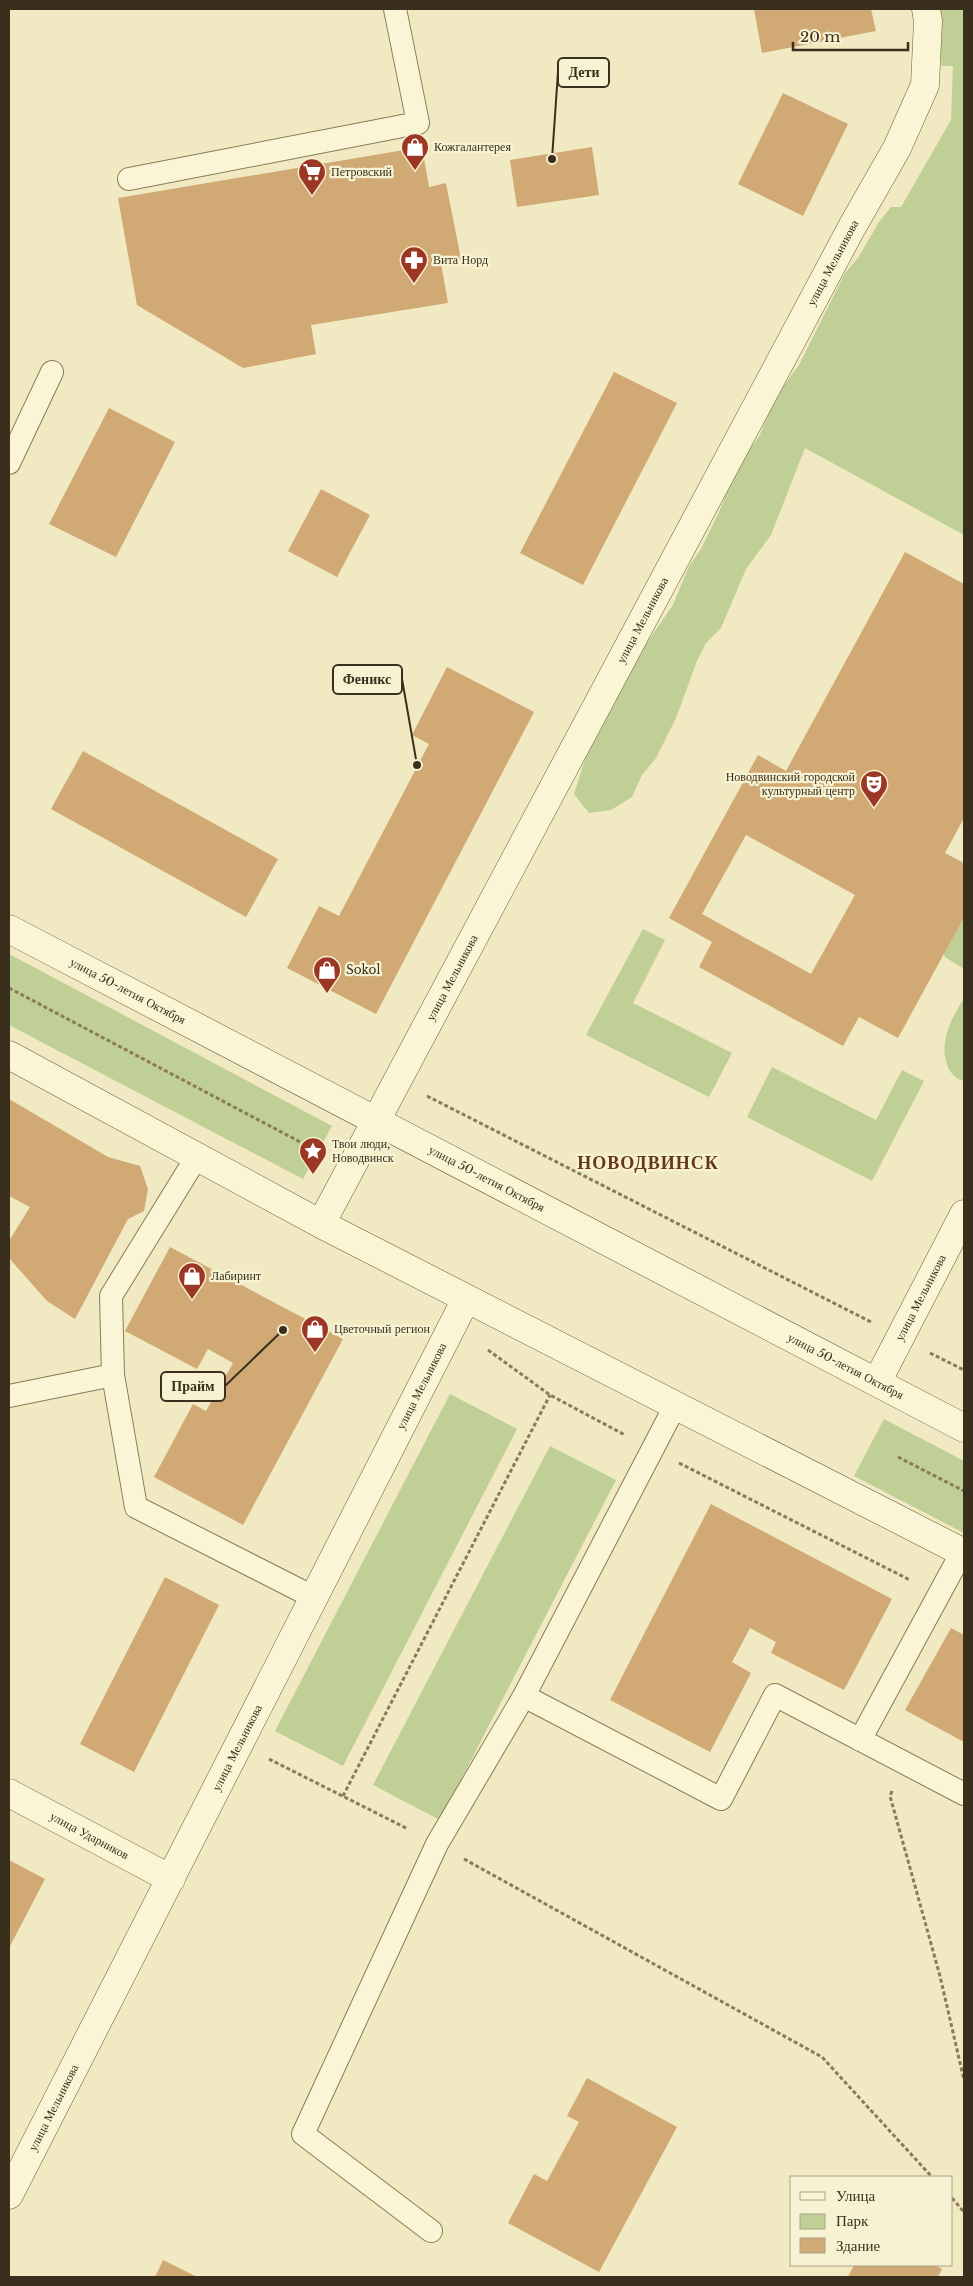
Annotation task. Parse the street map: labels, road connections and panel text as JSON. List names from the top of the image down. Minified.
{"streets":{"street":["улица Мельникова","улица 50-летия Октября","улица Ударников"]},"crossings":[["улица Мельникова","улица 50-летия Октября"],["улица Мельникова","улица Ударников"]],"districts":["НОВОДВИНСК"],"places":{"other":["Дети","Феникс","Прайм"],"shop":["Кожгалантерея","Sokol","Лабиринт","Цветочный регион"],"supermarket":["Петровский"],"pharmacy":["Вита Норд"],"theatre":["Новодвинский городской культурный центр"],"place":["Твои люди, Новодвинск"]},"legend":["Улица","Парк","Здание"],"scale_bar":"20 m"}
